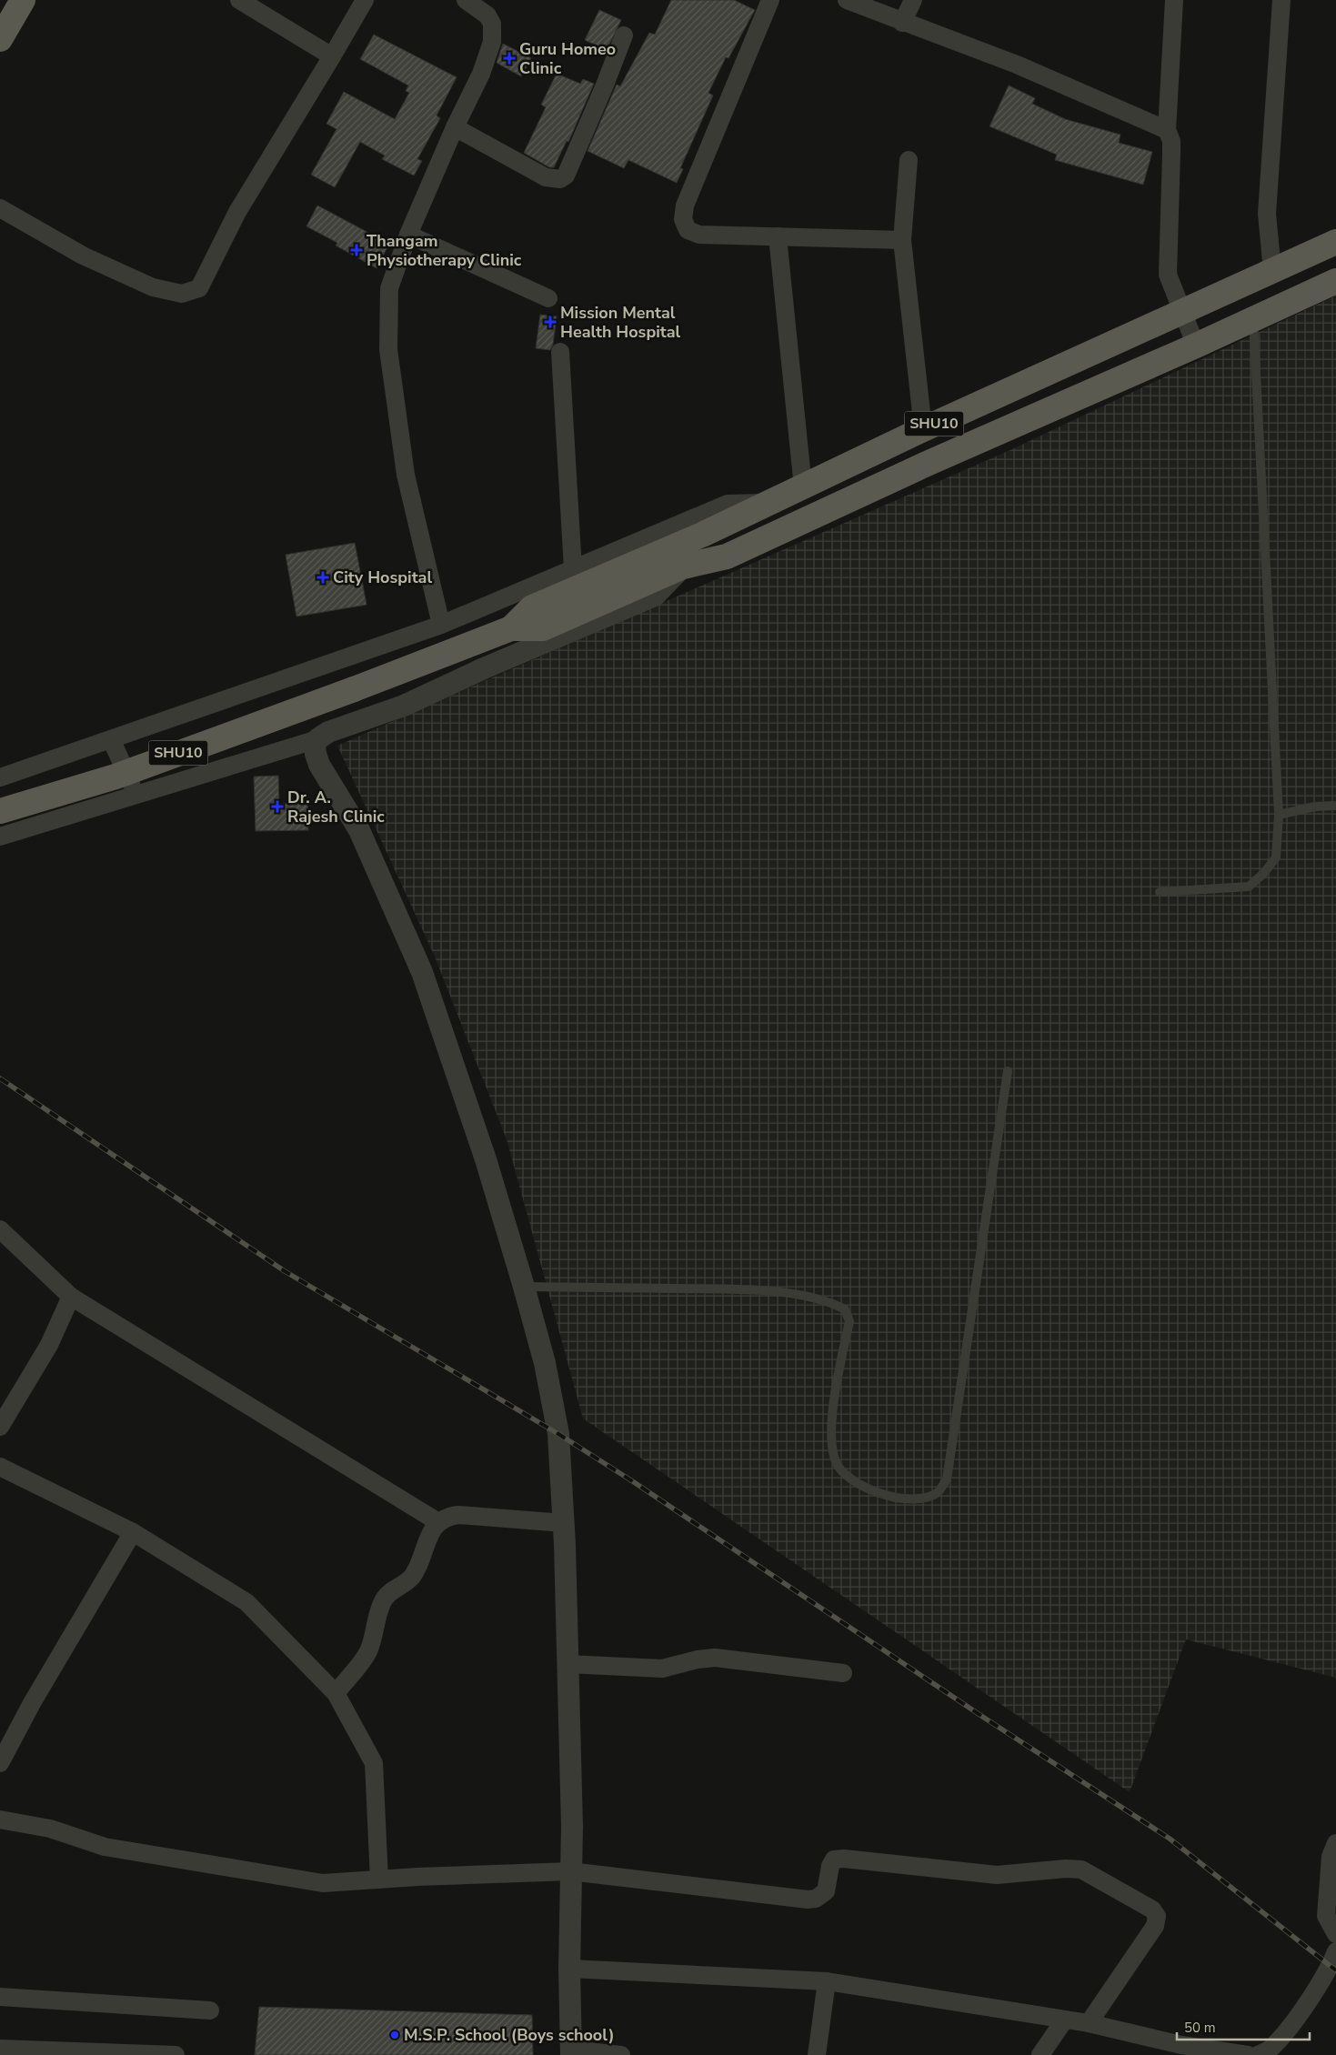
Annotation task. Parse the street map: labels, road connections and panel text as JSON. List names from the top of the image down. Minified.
{"streets":{"main road":["SHU10"]},"places":{"health":["Guru Homeo Clinic","Thangam Physiotherapy Clinic","Mission Mental Health Hospital","City Hospital","Dr. A. Rajesh Clinic"],"other":["M.S.P. School (Boys school)"]},"scale_bar":"50 m"}
